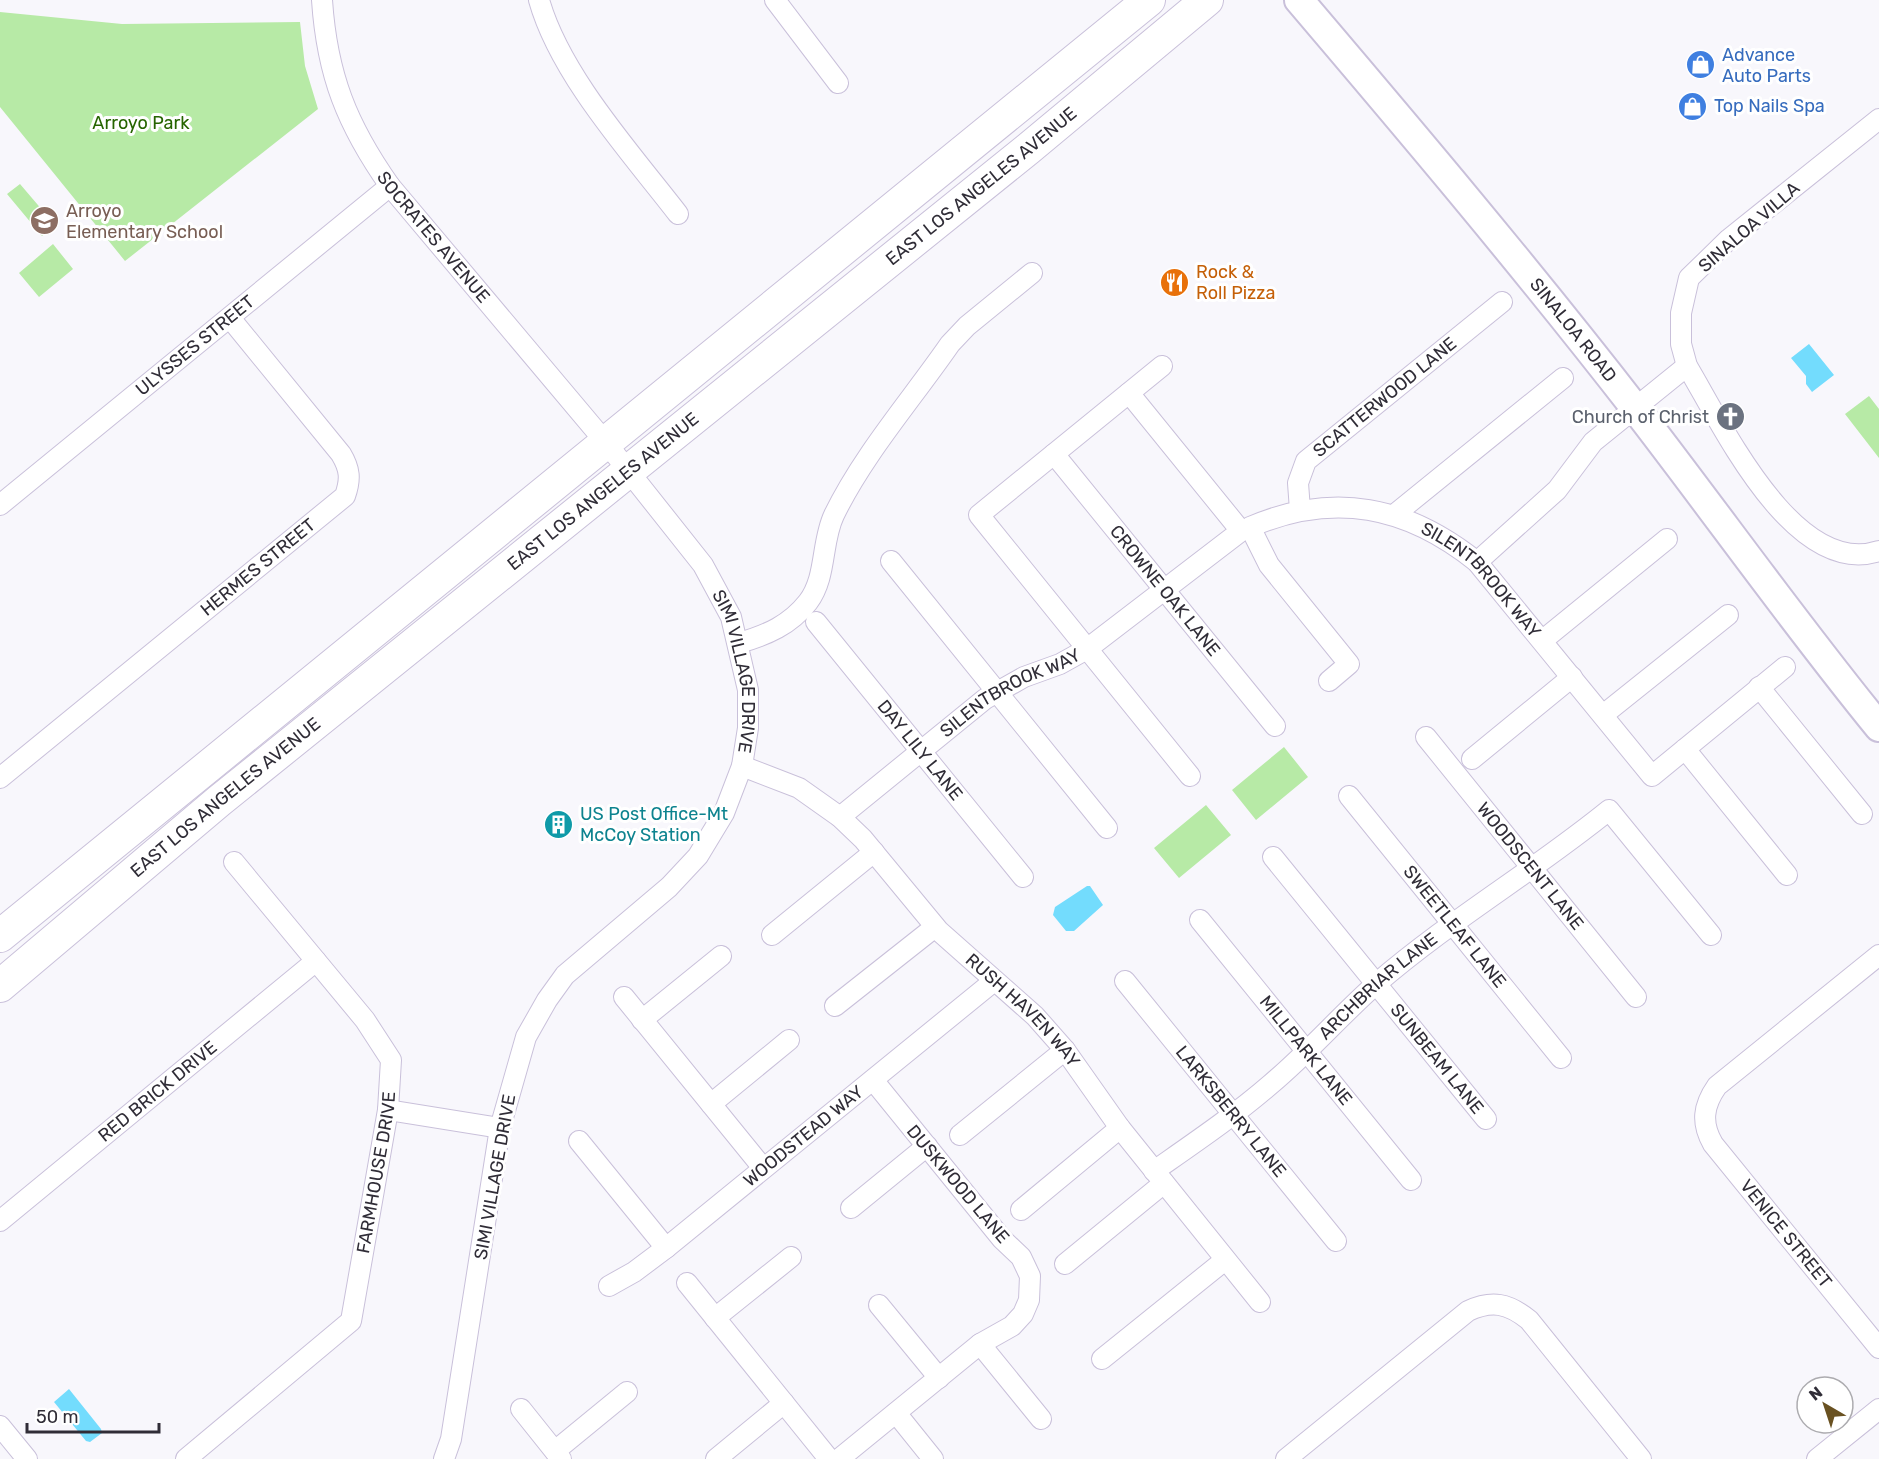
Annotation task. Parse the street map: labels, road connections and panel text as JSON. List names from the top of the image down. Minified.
{"streets":{"main road":["EAST LOS ANGELES AVENUE"],"street":["SINALOA VILLA","SOCRATES AVENUE","SINALOA ROAD","ULYSSES STREET","SCATTERWOOD LANE","HERMES STREET","SILENTBROOK WAY","CROWNE OAK LANE","SIMI VILLAGE DRIVE","DAY LILY LANE","WOODSCENT LANE","SWEETLEAF LANE","ARCHBRIAR LANE","RUSH HAVEN WAY","MILLPARK LANE","SUNBEAM LANE","RED BRICK DRIVE","LARKSBERRY LANE","WOODSTEAD WAY","FARMHOUSE DRIVE","DUSKWOOD LANE","VENICE STREET"]},"crossings":[["EAST LOS ANGELES AVENUE","SOCRATES AVENUE"],["EAST LOS ANGELES AVENUE","SIMI VILLAGE DRIVE"],["SOCRATES AVENUE","ULYSSES STREET"],["SOCRATES AVENUE","SIMI VILLAGE DRIVE"],["ULYSSES STREET","HERMES STREET"],["SCATTERWOOD LANE","SILENTBROOK WAY"],["SILENTBROOK WAY","CROWNE OAK LANE"],["SILENTBROOK WAY","DAY LILY LANE"],["SILENTBROOK WAY","RUSH HAVEN WAY"],["SIMI VILLAGE DRIVE","RUSH HAVEN WAY"],["WOODSCENT LANE","ARCHBRIAR LANE"],["SWEETLEAF LANE","ARCHBRIAR LANE"],["ARCHBRIAR LANE","RUSH HAVEN WAY"],["ARCHBRIAR LANE","MILLPARK LANE"],["ARCHBRIAR LANE","SUNBEAM LANE"],["ARCHBRIAR LANE","LARKSBERRY LANE"],["RUSH HAVEN WAY","WOODSTEAD WAY"],["RED BRICK DRIVE","FARMHOUSE DRIVE"],["WOODSTEAD WAY","DUSKWOOD LANE"]],"parks":["Arroyo Park"],"places":{"shop":["Advance Auto Parts","Top Nails Spa"],"school or university":["Arroyo Elementary School"],"restaurant":["Rock & Roll Pizza"],"church":["Church of Christ"],"building":["US Post Office-Mt McCoy Station"]},"scale_bar":"50 m","north":"top left"}
